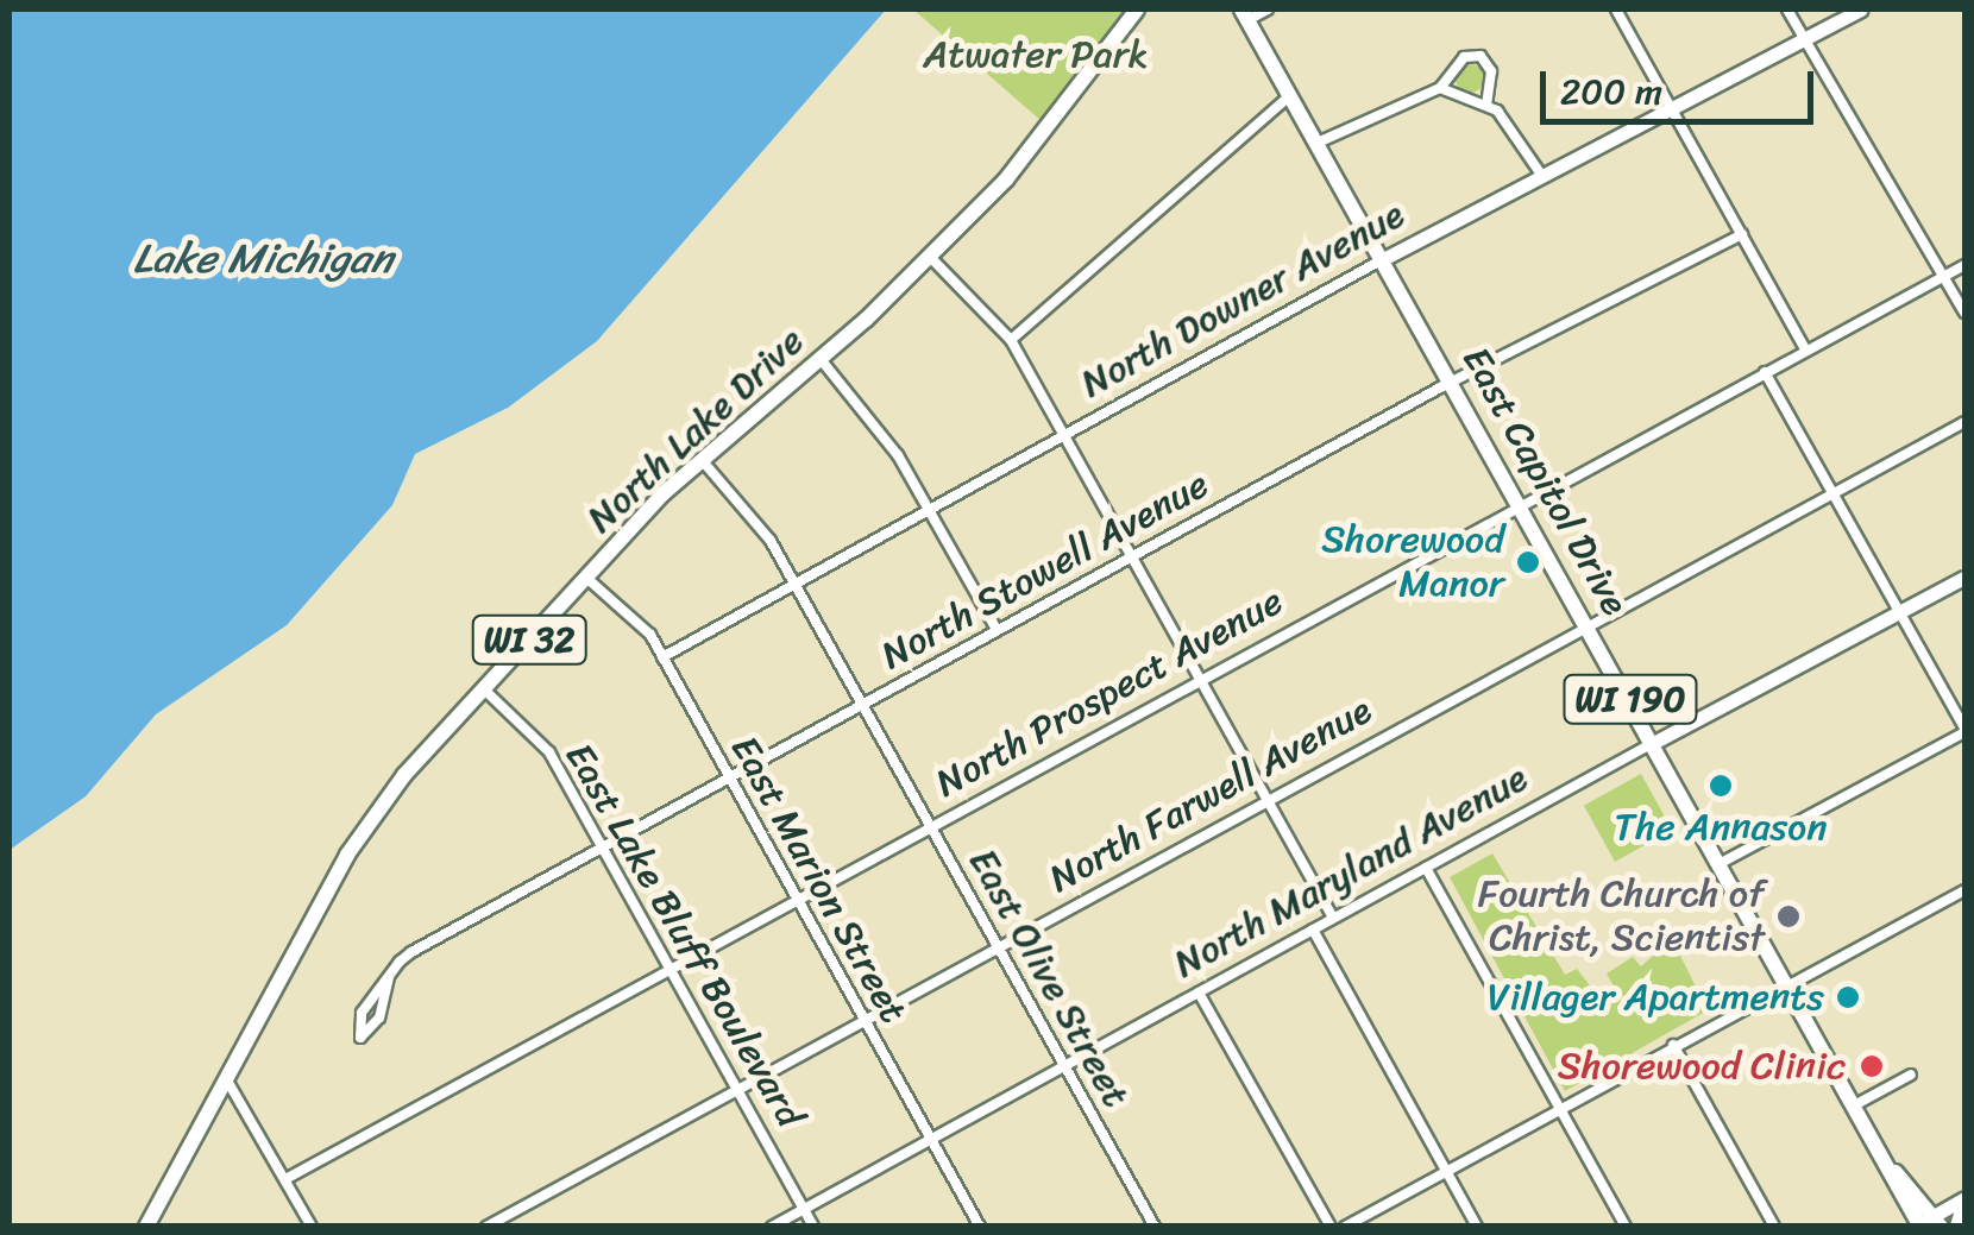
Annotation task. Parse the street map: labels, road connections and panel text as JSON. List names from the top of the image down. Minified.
{"streets":{"main road":["North Lake Drive","East Capitol Drive","WI 32","WI 190"],"street":["North Downer Avenue","North Stowell Avenue","North Prospect Avenue","North Farwell Avenue","North Maryland Avenue","East Marion Street","East Lake Bluff Boulevard","East Olive Street"]},"crossings":[["North Downer Avenue","East Capitol Drive"],["North Downer Avenue","East Marion Street"],["North Downer Avenue","East Olive Street"],["North Lake Drive","East Marion Street"],["North Lake Drive","East Lake Bluff Boulevard"],["North Lake Drive","East Olive Street"],["East Capitol Drive","North Stowell Avenue"],["East Capitol Drive","North Prospect Avenue"],["East Capitol Drive","North Farwell Avenue"],["East Capitol Drive","North Maryland Avenue"],["North Stowell Avenue","East Marion Street"],["North Stowell Avenue","East Lake Bluff Boulevard"],["North Stowell Avenue","East Olive Street"],["North Prospect Avenue","East Marion Street"],["North Prospect Avenue","East Lake Bluff Boulevard"],["North Prospect Avenue","East Olive Street"],["North Farwell Avenue","East Marion Street"],["North Farwell Avenue","East Lake Bluff Boulevard"],["North Farwell Avenue","East Olive Street"],["North Maryland Avenue","East Marion Street"],["North Maryland Avenue","East Lake Bluff Boulevard"],["North Maryland Avenue","East Olive Street"]],"water":["Lake Michigan"],"parks":["Atwater Park"],"places":["Shorewood Manor","The Annason","Fourth Church of Christ, Scientist","Villager Apartments","Shorewood Clinic"],"scale_bar":"200 m"}
